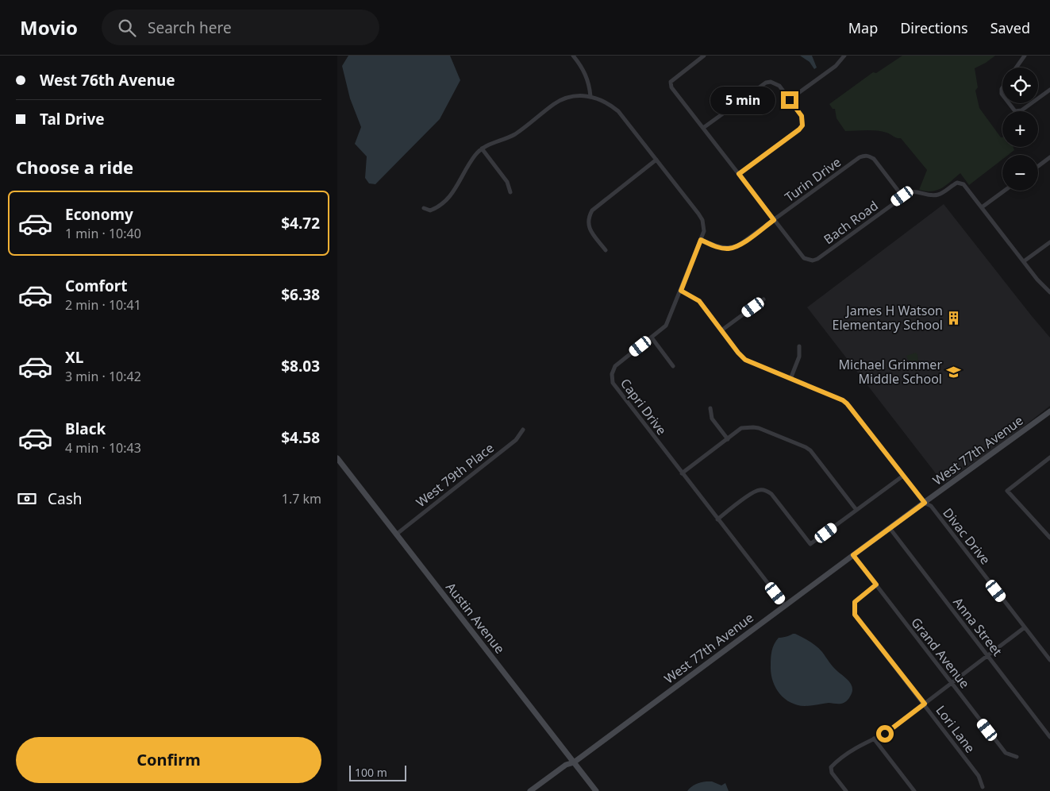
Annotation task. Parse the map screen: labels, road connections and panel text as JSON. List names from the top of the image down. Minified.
{"streets":{"street":["Turin Drive","Bach Road","Capri Drive","West 77th Avenue","West 79th Place","Divac Drive","Austin Avenue","Anna Street","Grand Avenue","Lori Lane"]},"crossings":[["Turin Drive","Bach Road"],["Turin Drive","Capri Drive"],["Capri Drive","West 77th Avenue"],["Capri Drive","Divac Drive"],["West 77th Avenue","Divac Drive"],["West 77th Avenue","Austin Avenue"],["West 77th Avenue","Anna Street"],["West 77th Avenue","Grand Avenue"],["West 79th Place","Austin Avenue"],["Grand Avenue","Lori Lane"]],"places":{"building":["James H Watson Elementary School"],"school or university":["Michael Grimmer Middle School"]},"scale_bar":"100 m","page":{"header":"Movio","search":"Search here","nav":["Map","Directions","Saved"],"banner":["West 76th Avenue","Tal Drive"],"map_buttons":["+","−"],"bubble":"5 min","heading":"Choose a ride","list":[{"name":"Economy","note":"1 min · 10:40","value":"$4.72"},{"name":"Comfort","note":"2 min · 10:41","value":"$6.38"},{"name":"XL","note":"3 min · 10:42","value":"$8.03"},{"name":"Black","note":"4 min · 10:43","value":"$4.58"}],"pay":["Cash","1.7 km"],"buttons":"Confirm","scale":"100 m"}}
